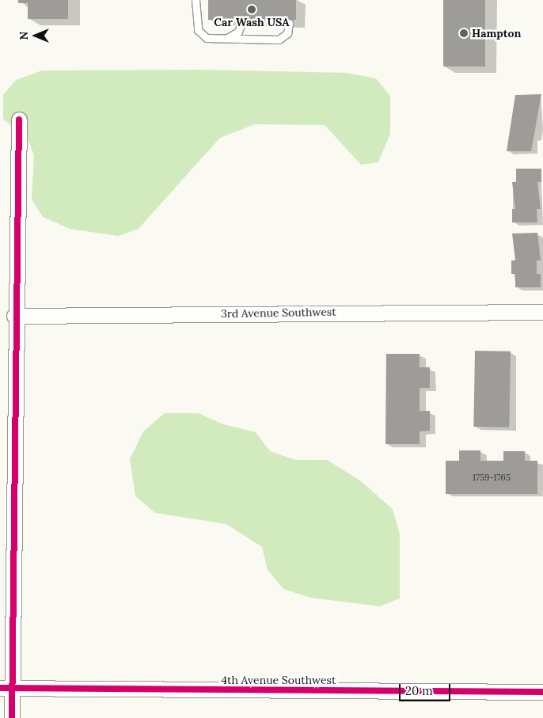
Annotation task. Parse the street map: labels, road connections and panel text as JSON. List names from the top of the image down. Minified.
{"streets":{"street":["3rd Avenue Southwest","4th Avenue Southwest"]},"places":["Car Wash USA","Hampton"],"house_numbers":["1759-1765"],"scale_bar":"20 m","north":"left"}
